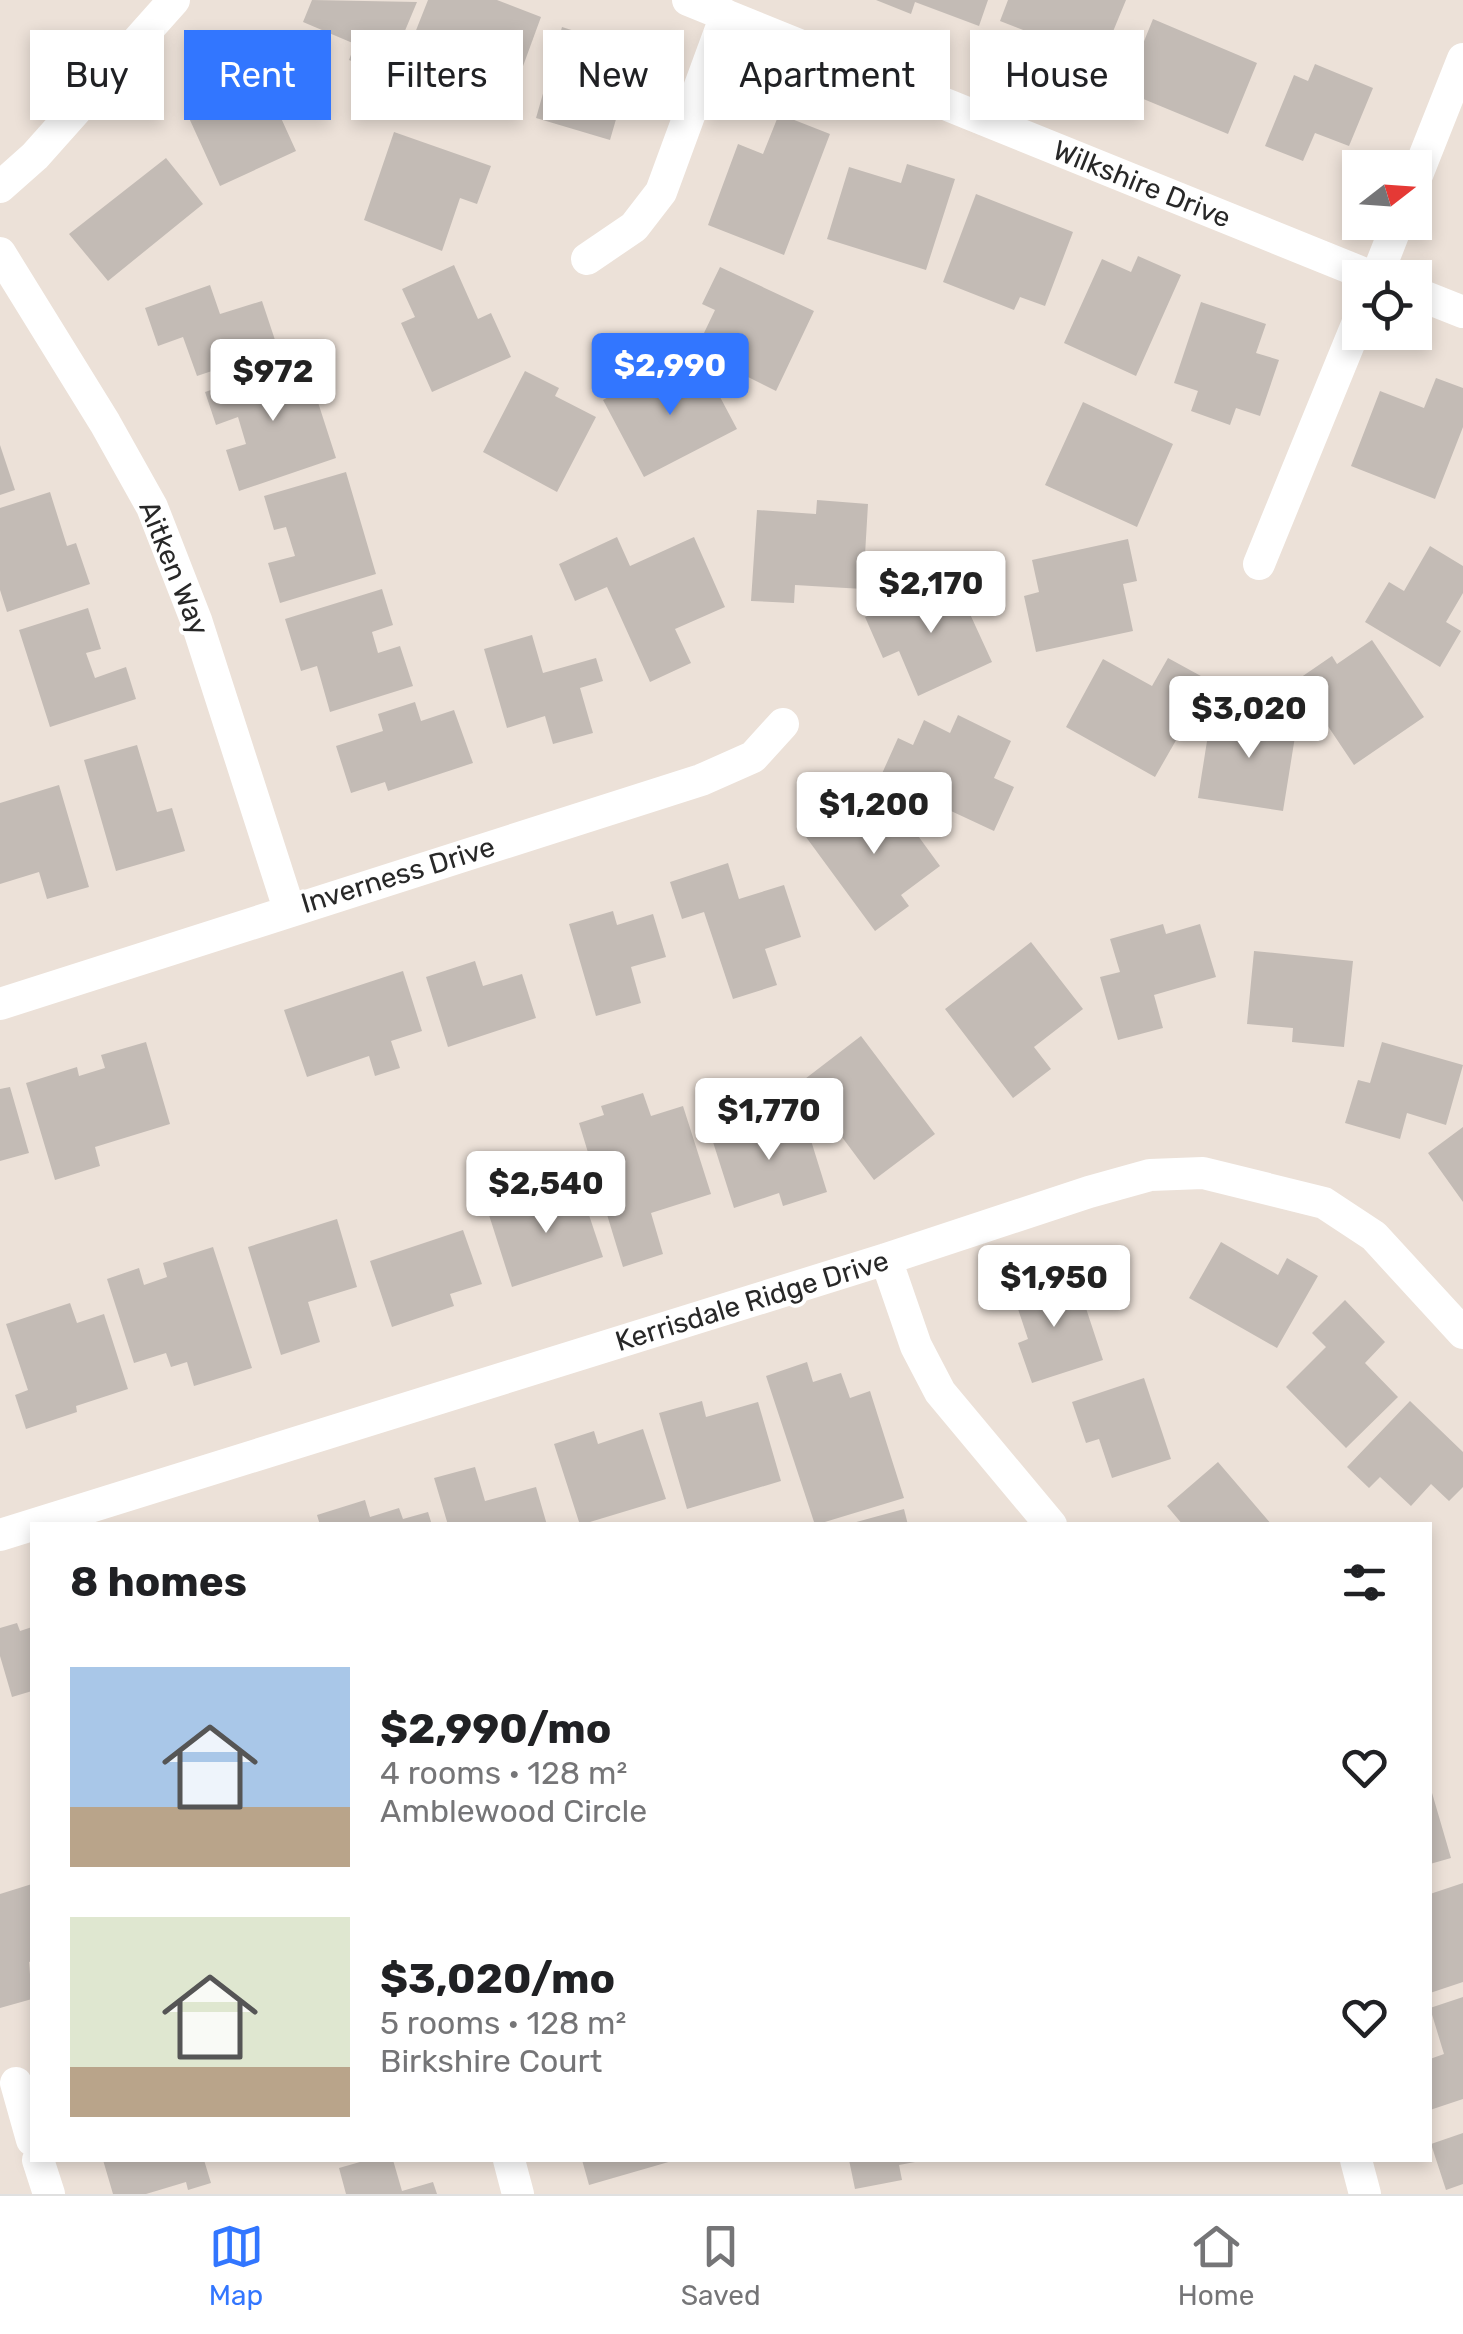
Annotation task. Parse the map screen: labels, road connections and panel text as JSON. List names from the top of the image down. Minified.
{"streets":{"street":["Wilkshire Drive","Aitken Way","Inverness Drive","Kerrisdale Ridge Drive"]},"crossings":[["Aitken Way","Inverness Drive"]],"north":"right","page":{"chip":["Buy","Rent","Filters","New","Apartment","House"],"price":["$2,990","$972","$2,170","$3,020","$1,200","$1,770","$2,540","$1,950"],"heading":"8 homes","list":[{"name":"$2,990/mo","note":"4 rooms · 128 m² · Amblewood Circle"},{"name":"$3,020/mo","note":"5 rooms · 128 m² · Birkshire Court"}],"tabs":["Map","Saved","Home"]}}
